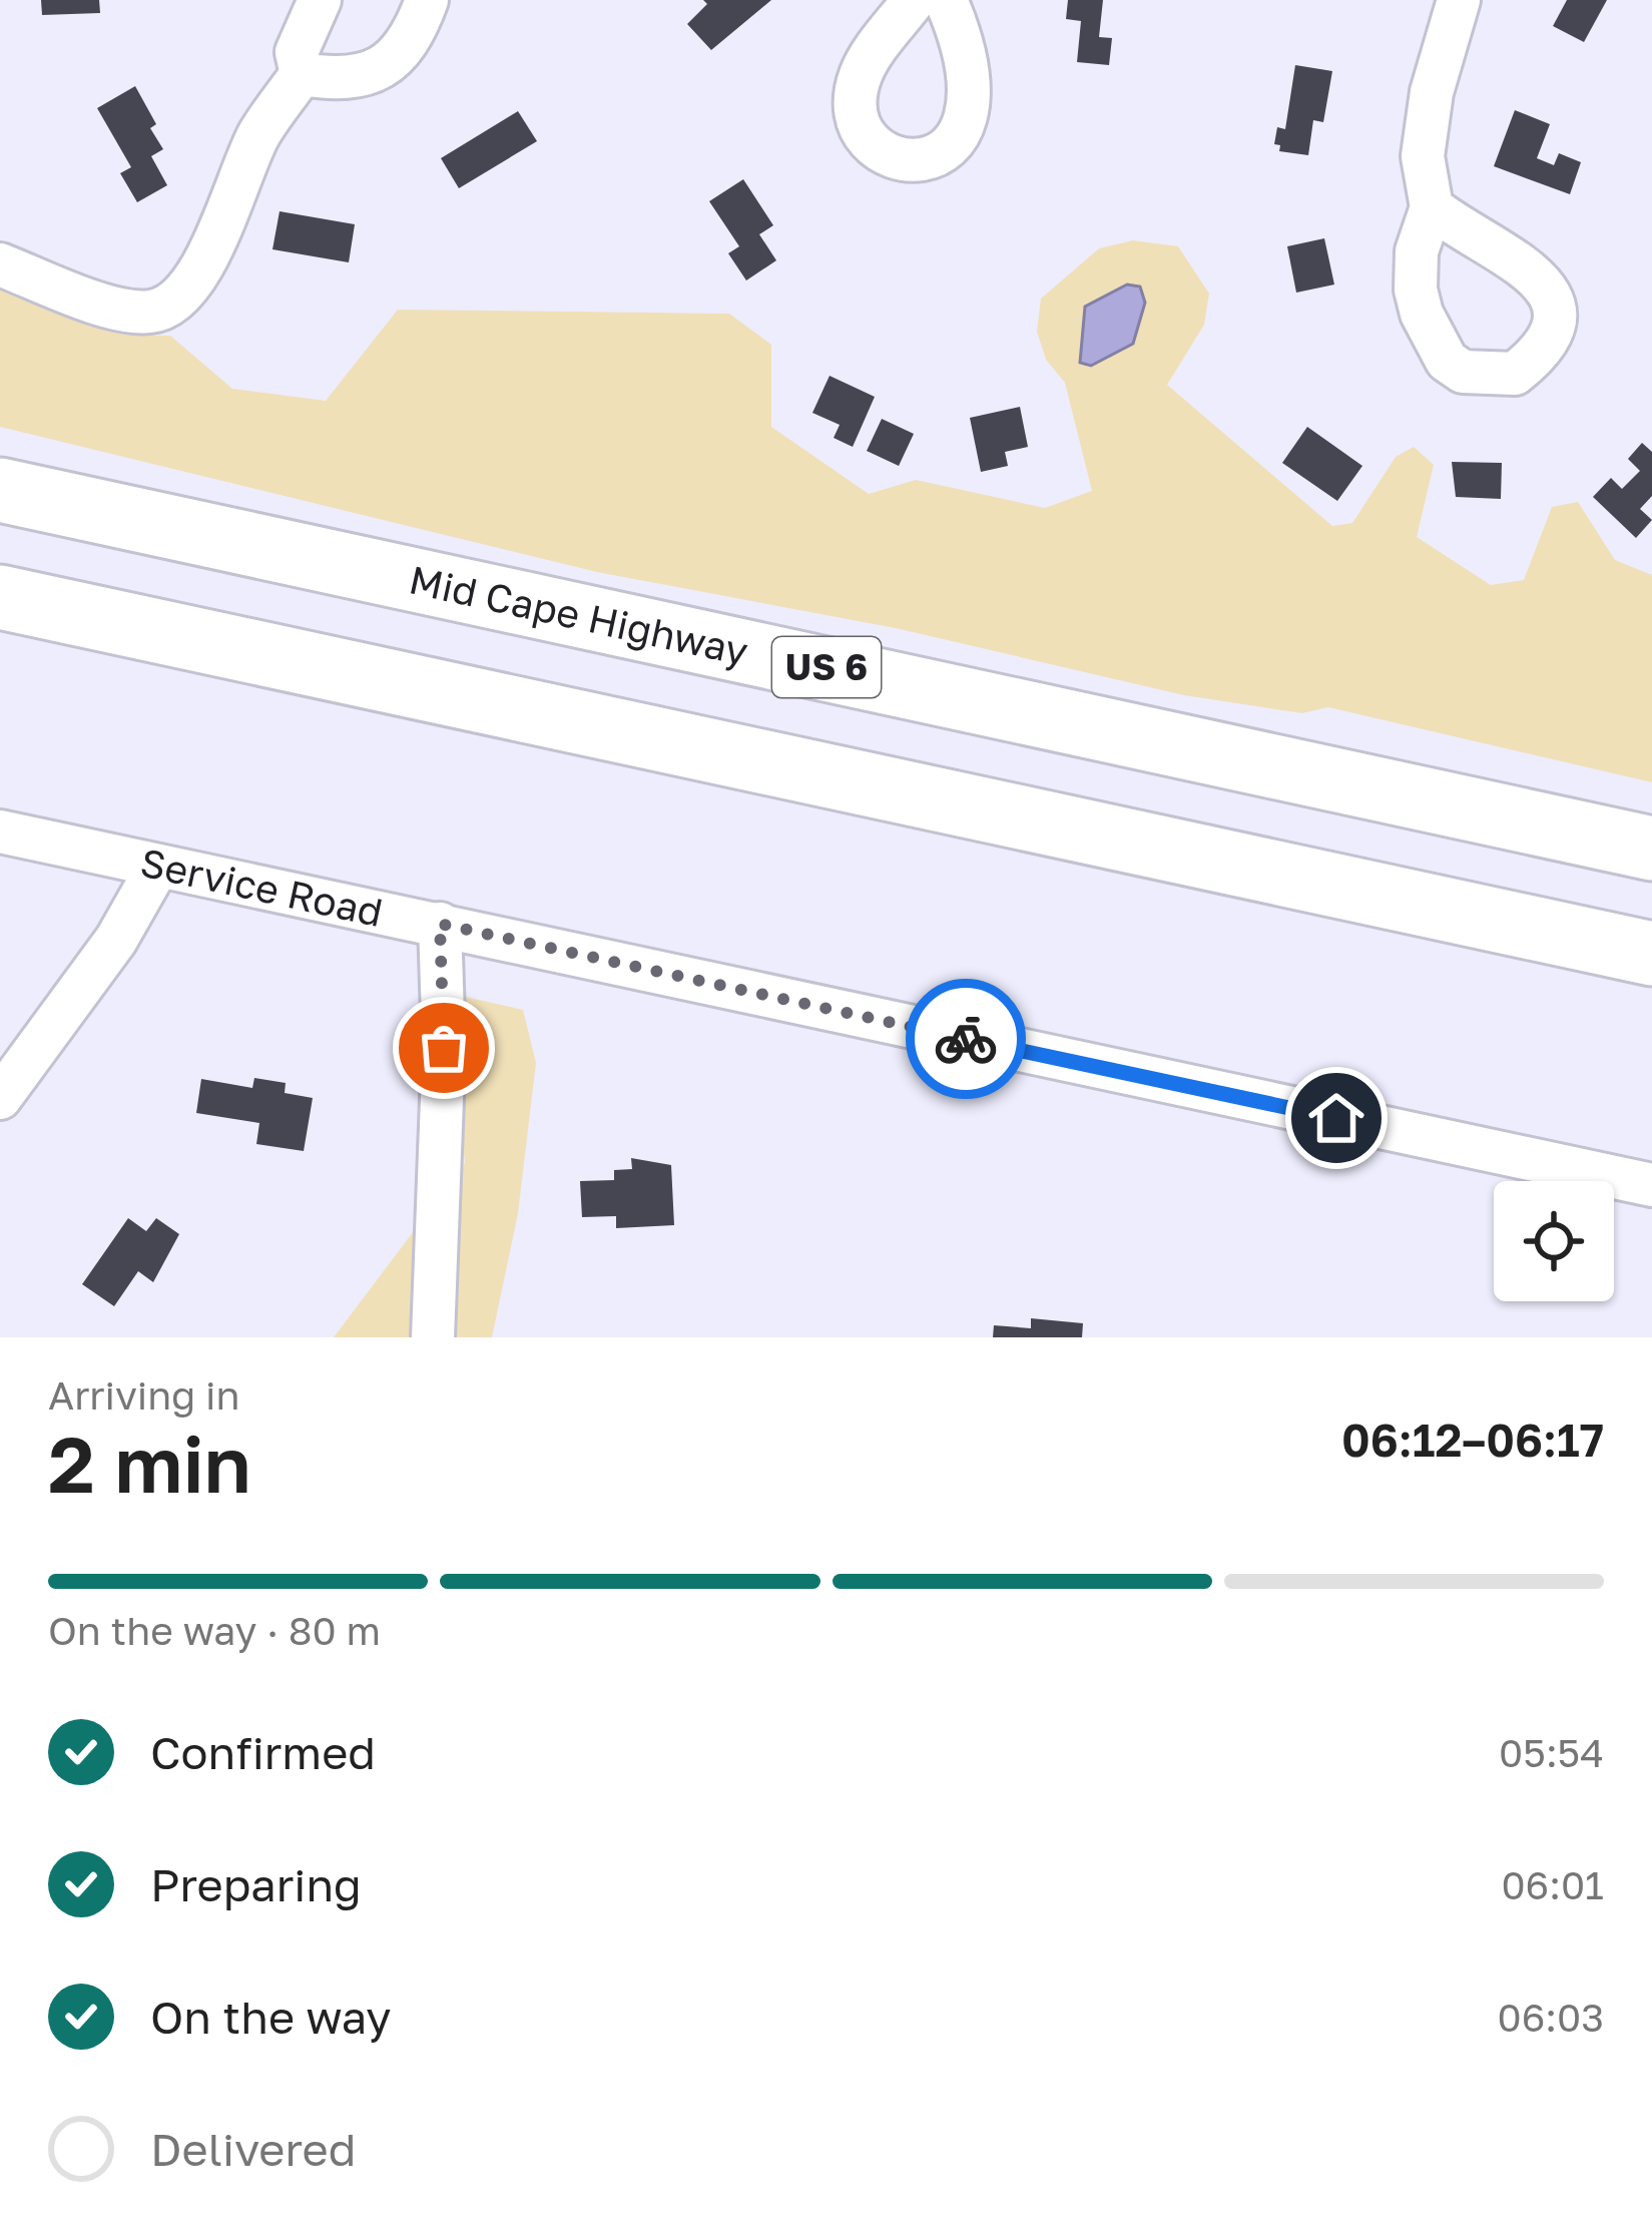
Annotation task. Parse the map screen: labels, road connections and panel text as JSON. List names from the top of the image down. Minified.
{"streets":{"highway":["Mid Cape Highway","US 6"],"street":["Service Road"]},"page":{"heading":["2 min","Arriving in","06:12–06:17"],"bar":"On the way · 80 m","list":[["Confirmed","05:54"],["Preparing","06:01"],["On the way","06:03"],"Delivered"]}}
